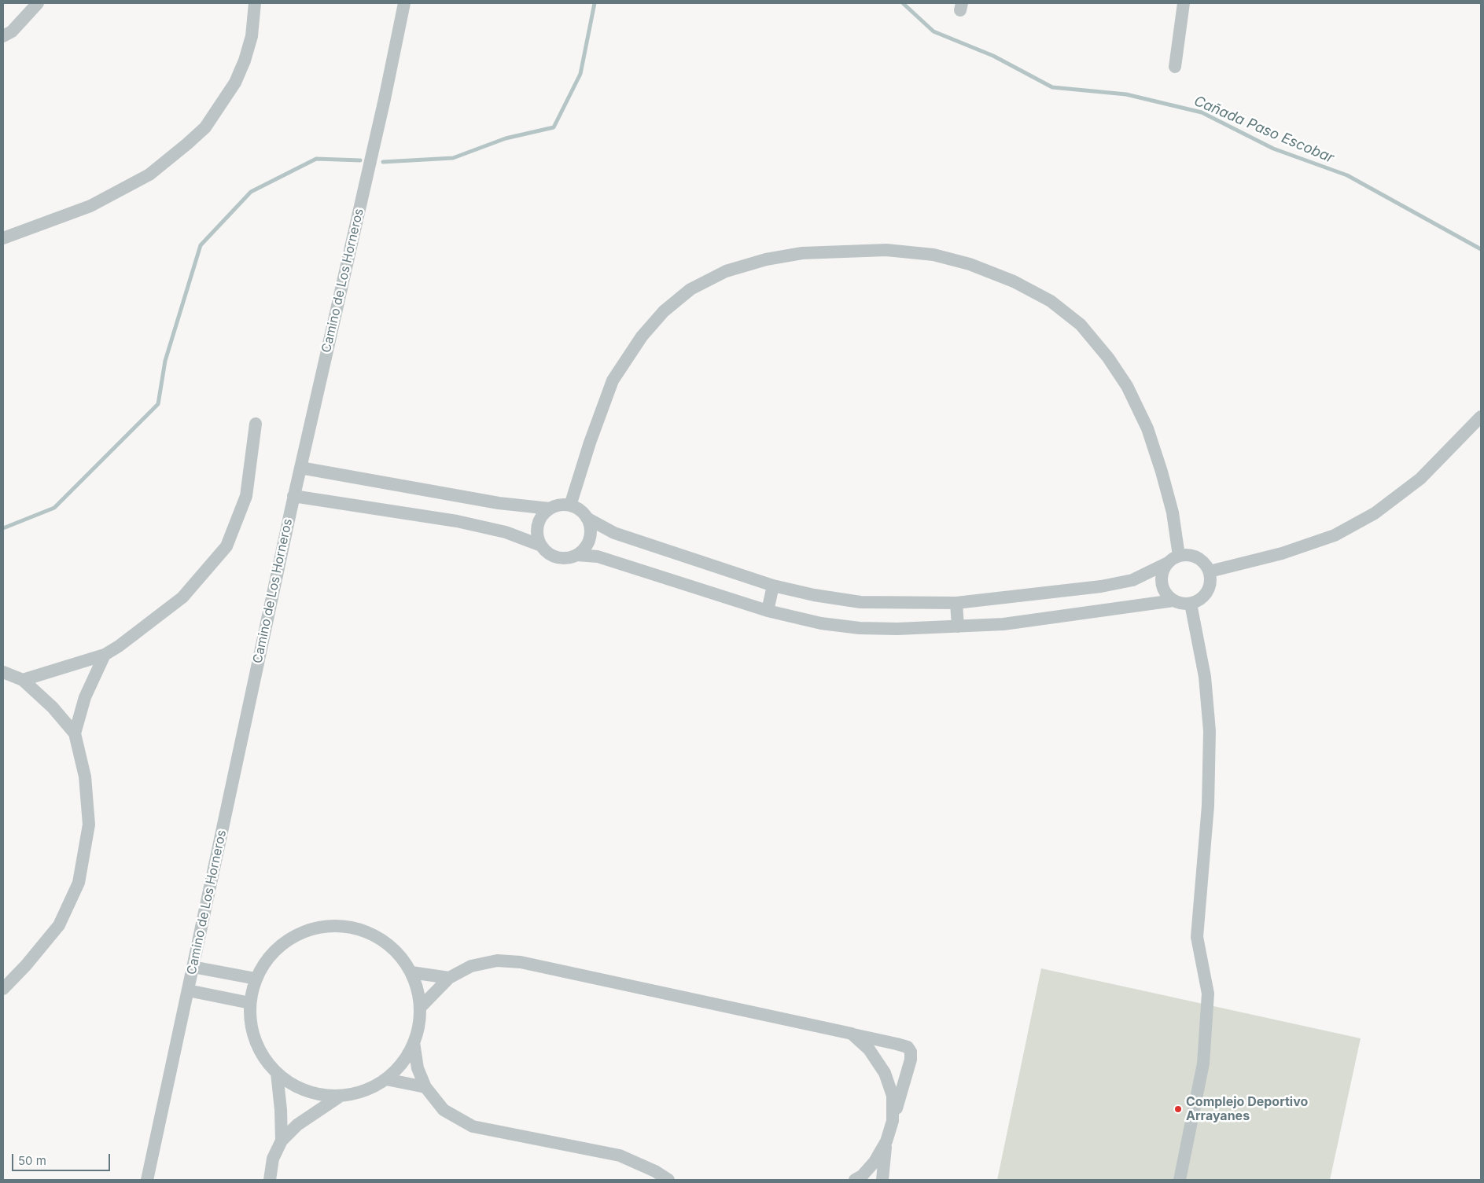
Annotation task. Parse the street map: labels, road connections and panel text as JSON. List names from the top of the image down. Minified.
{"streets":{"street":["Camino de Los Horneros"]},"water":["Cañada Paso Escobar"],"places":["Complejo Deportivo Arrayanes"],"scale_bar":"50 m"}
